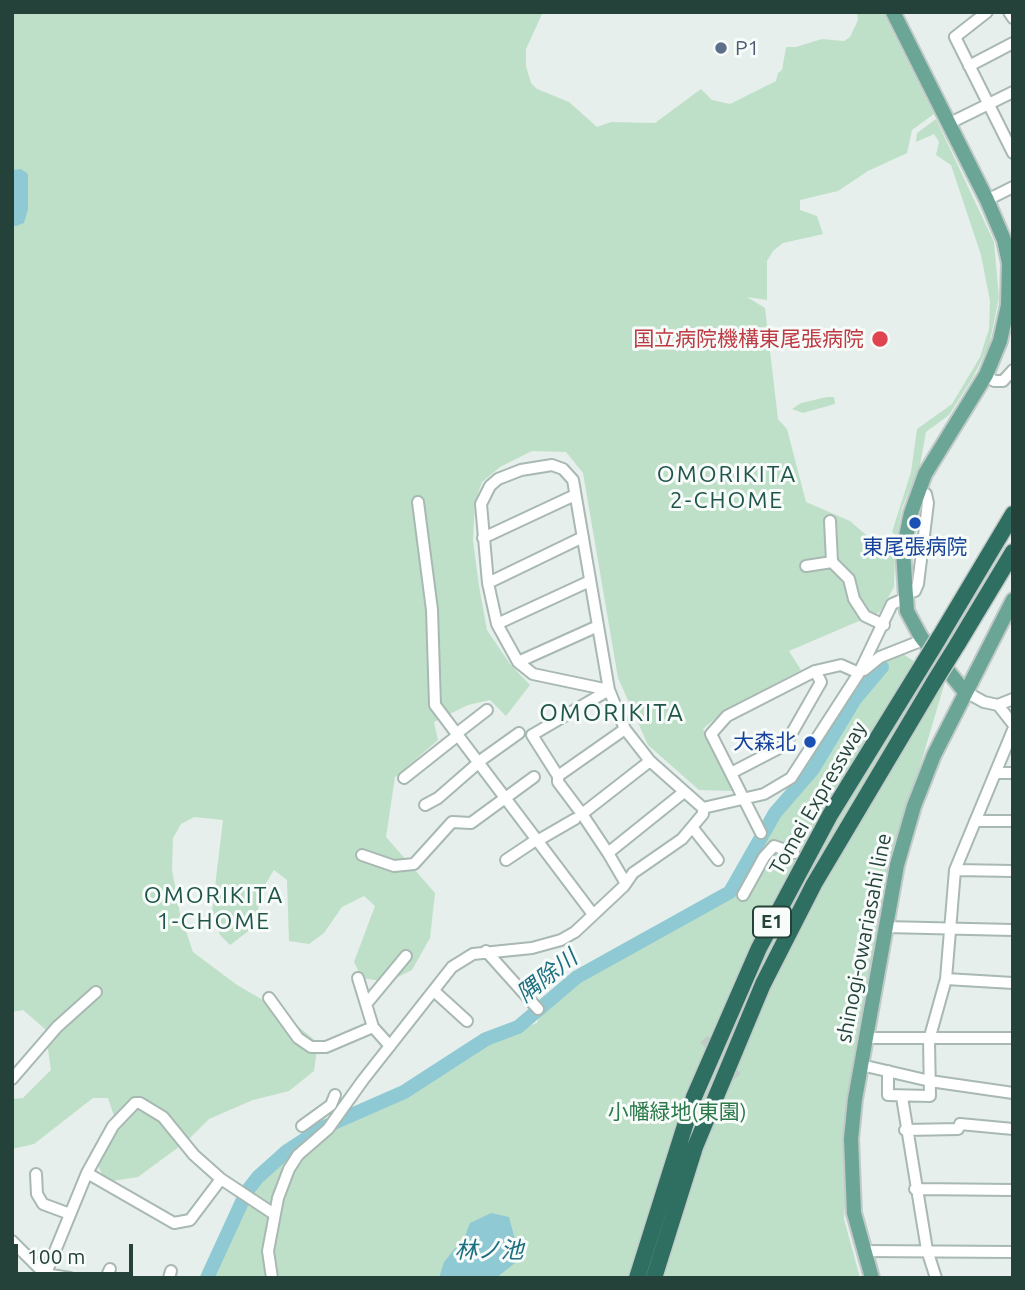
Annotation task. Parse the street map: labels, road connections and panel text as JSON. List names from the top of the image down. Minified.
{"streets":{"highway":["Tomei Expressway","E1"],"main road":["shinogi-owariasahi line"]},"districts":["OMORIKITA 2-CHOME","OMORIKITA","OMORIKITA 1-CHOME"],"water":["隅除川","林ノ池"],"parks":["小幡緑地(東園)"],"places":["P1","国立病院機構東尾張病院","東尾張病院","大森北"],"scale_bar":"100 m"}
